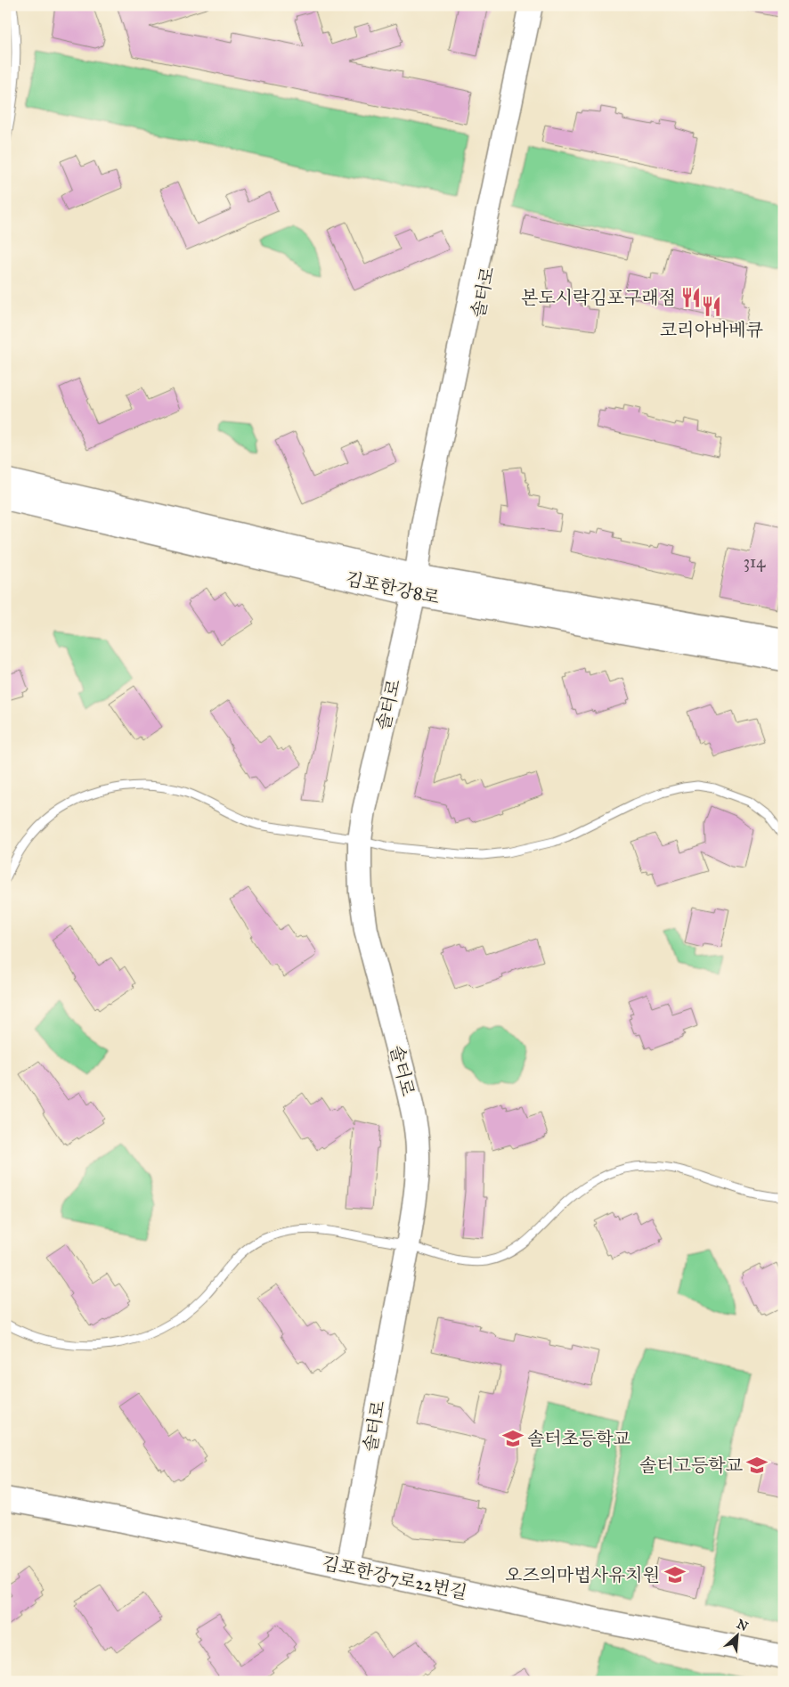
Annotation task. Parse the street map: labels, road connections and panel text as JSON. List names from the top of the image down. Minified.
{"streets":{"street":["솔터로","김포한강8로","김포한강7로22번길"]},"crossings":[["솔터로","김포한강8로"],["솔터로","김포한강7로22번길"]],"places":{"restaurant":["본도시락김포구래점","코리아바베큐"],"school or university":["솔터초등학교","솔터고등학교","오즈의마법사유치원"]},"house_numbers":["314"],"north":"top right"}
